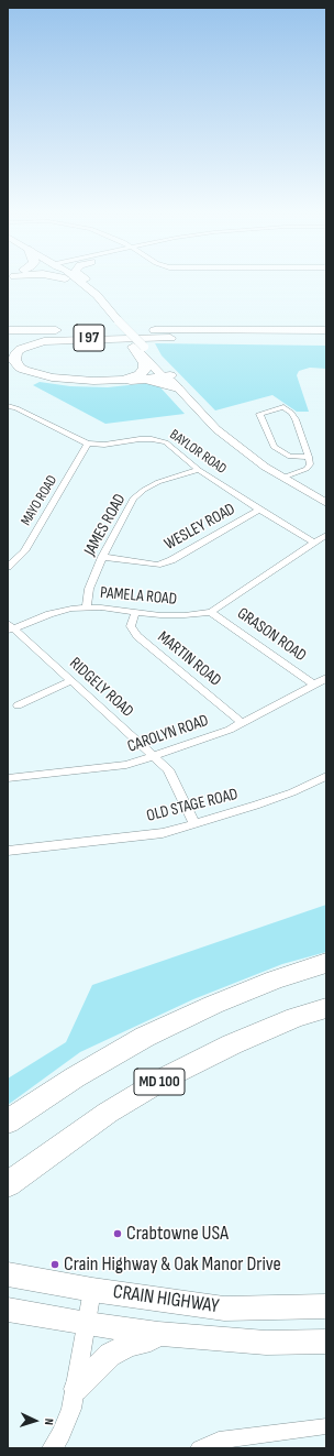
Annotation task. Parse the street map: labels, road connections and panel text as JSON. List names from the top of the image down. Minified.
{"streets":{"highway":["I 97","MD 100"],"main road":["CRAIN HIGHWAY"],"street":["BAYLOR ROAD","MAYO ROAD","JAMES ROAD","WESLEY ROAD","PAMELA ROAD","GRASON ROAD","MARTIN ROAD","RIDGELY ROAD","CAROLYN ROAD","OLD STAGE ROAD"]},"crossings":[["BAYLOR ROAD","MAYO ROAD"],["BAYLOR ROAD","JAMES ROAD"],["BAYLOR ROAD","WESLEY ROAD"],["BAYLOR ROAD","PAMELA ROAD"],["JAMES ROAD","WESLEY ROAD"],["JAMES ROAD","PAMELA ROAD"],["PAMELA ROAD","GRASON ROAD"],["PAMELA ROAD","MARTIN ROAD"],["PAMELA ROAD","RIDGELY ROAD"],["GRASON ROAD","CAROLYN ROAD"],["MARTIN ROAD","CAROLYN ROAD"],["RIDGELY ROAD","CAROLYN ROAD"],["RIDGELY ROAD","OLD STAGE ROAD"]],"places":["Crabtowne USA","Crain Highway & Oak Manor Drive"],"north":"right"}
